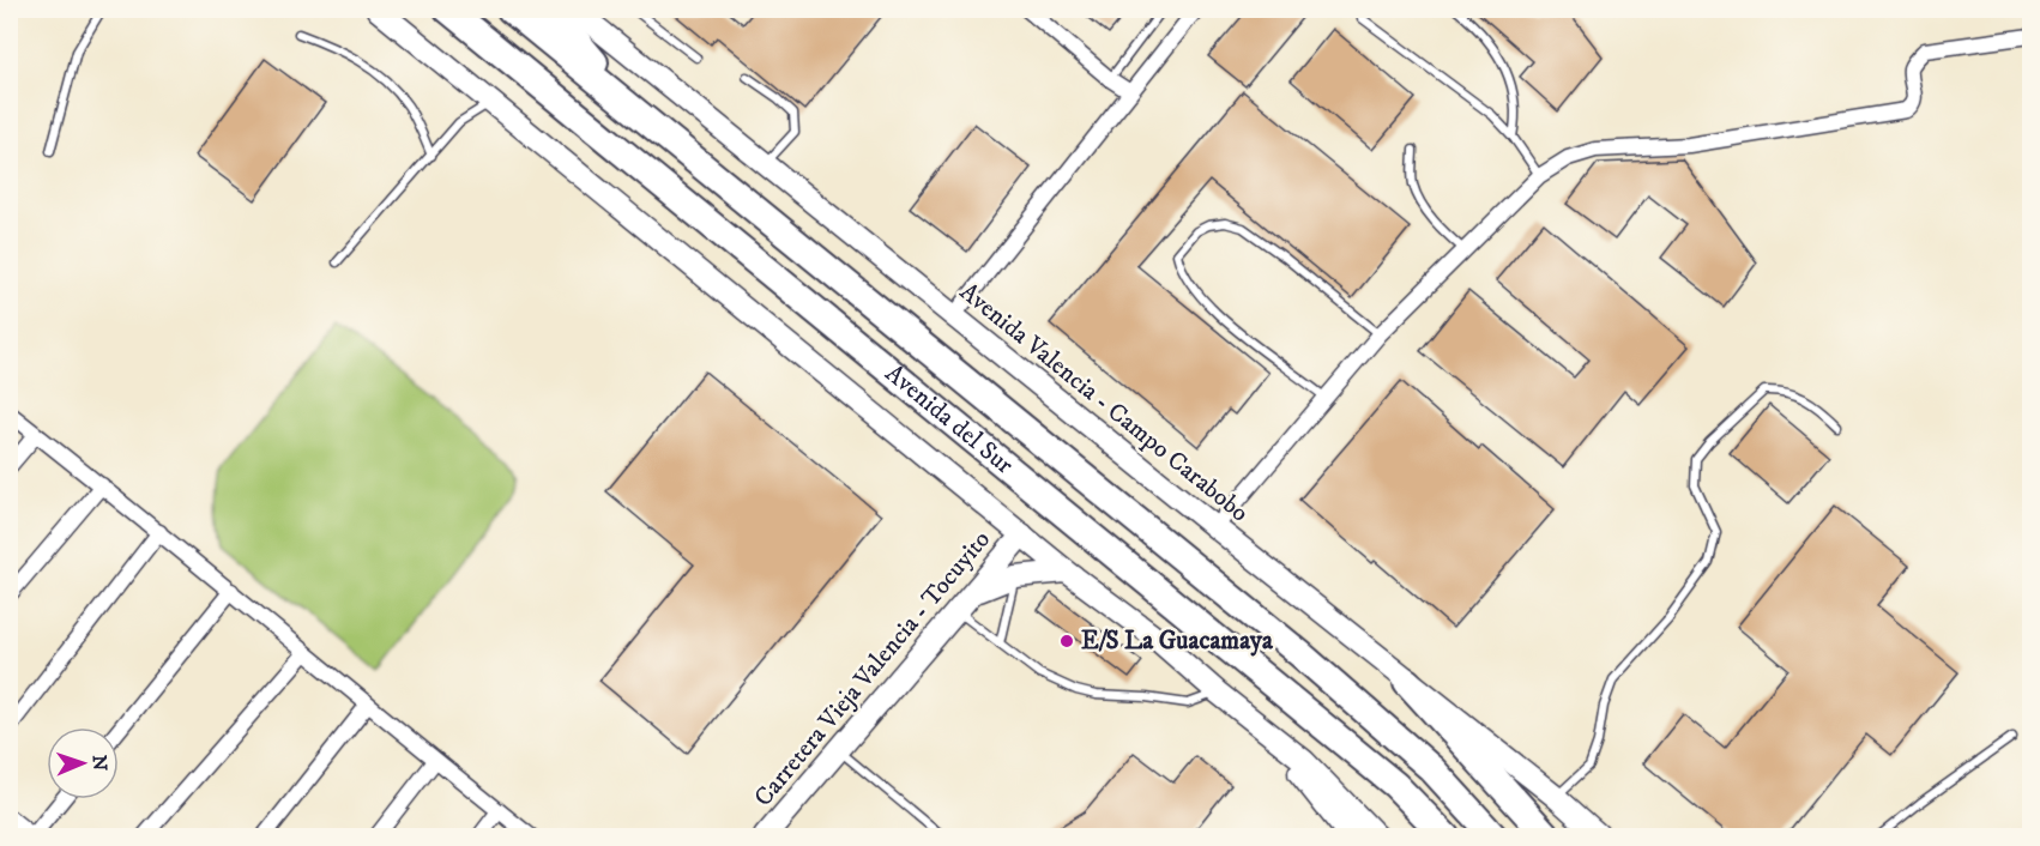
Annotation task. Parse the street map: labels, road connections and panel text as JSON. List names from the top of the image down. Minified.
{"streets":{"highway":["Avenida del Sur"],"street":["Avenida Valencia - Campo Carabobo","Carretera Vieja Valencia - Tocuyito"]},"places":["E/S La Guacamaya"],"north":"right"}
